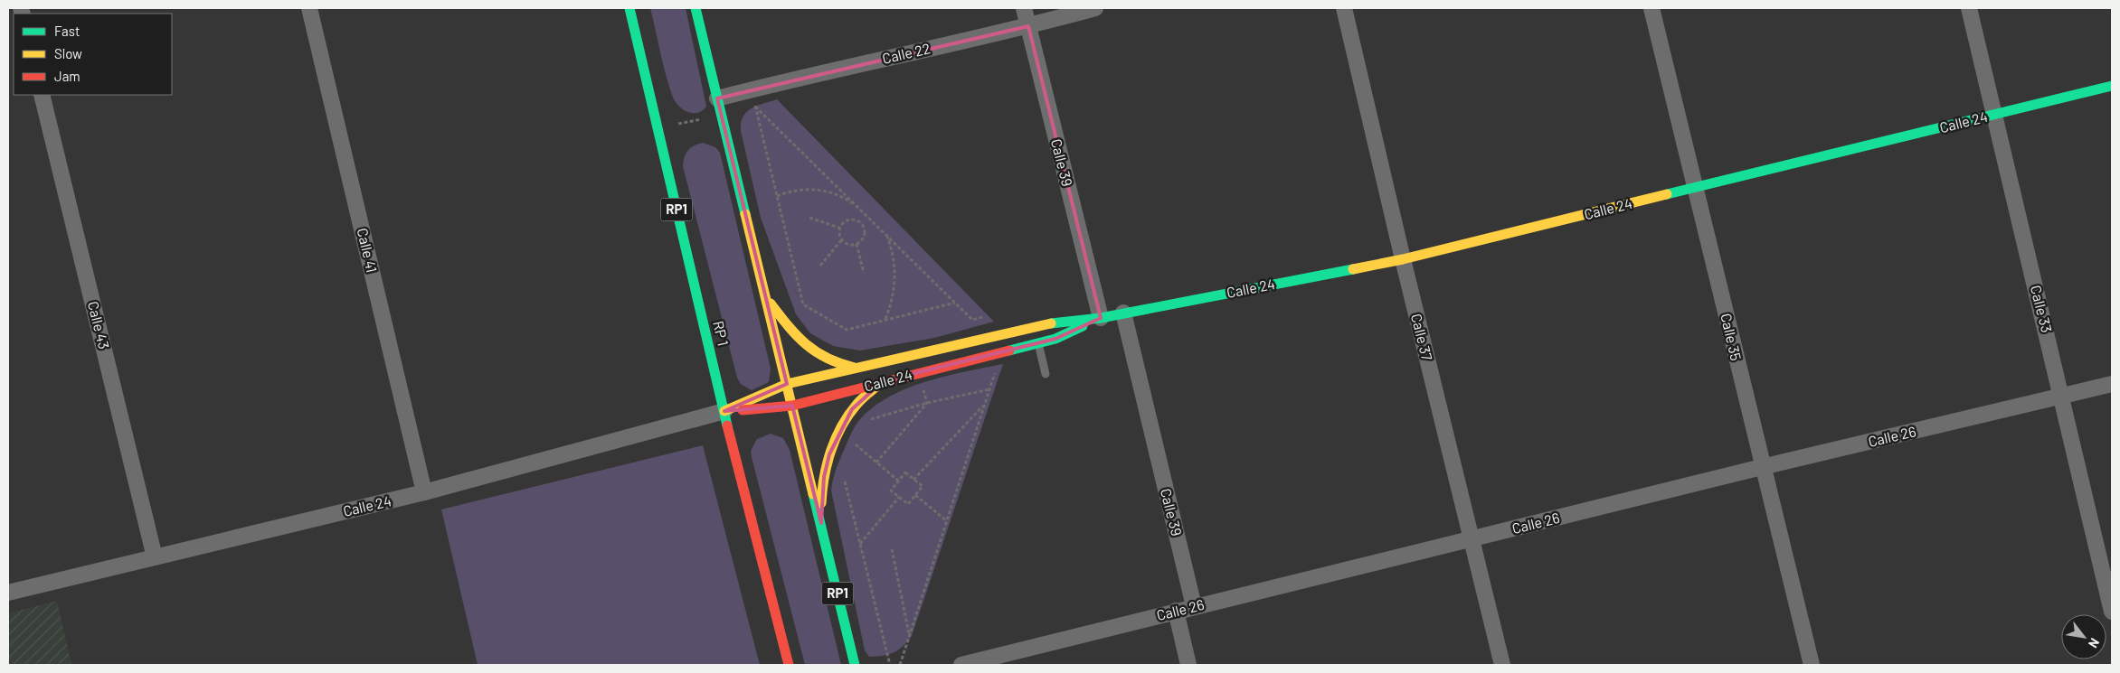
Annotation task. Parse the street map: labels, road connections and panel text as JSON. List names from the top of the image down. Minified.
{"streets":{"street":["Calle 22","Calle 24","Calle 39","RP1","Calle 41","Calle 33","Calle 43","RP 1","Calle 37","Calle 35","Calle 26"]},"crossings":[["Calle 22","Calle 39"],["Calle 22","RP1"],["Calle 24","Calle 39"],["Calle 24","RP1"],["Calle 24","Calle 41"],["Calle 24","Calle 33"],["Calle 24","Calle 43"],["Calle 24","RP 1"],["Calle 24","Calle 37"],["Calle 24","Calle 35"],["Calle 39","Calle 26"],["Calle 33","Calle 26"],["Calle 37","Calle 26"],["Calle 35","Calle 26"]],"legend":["Fast","Slow","Jam"],"north":"bottom right"}
